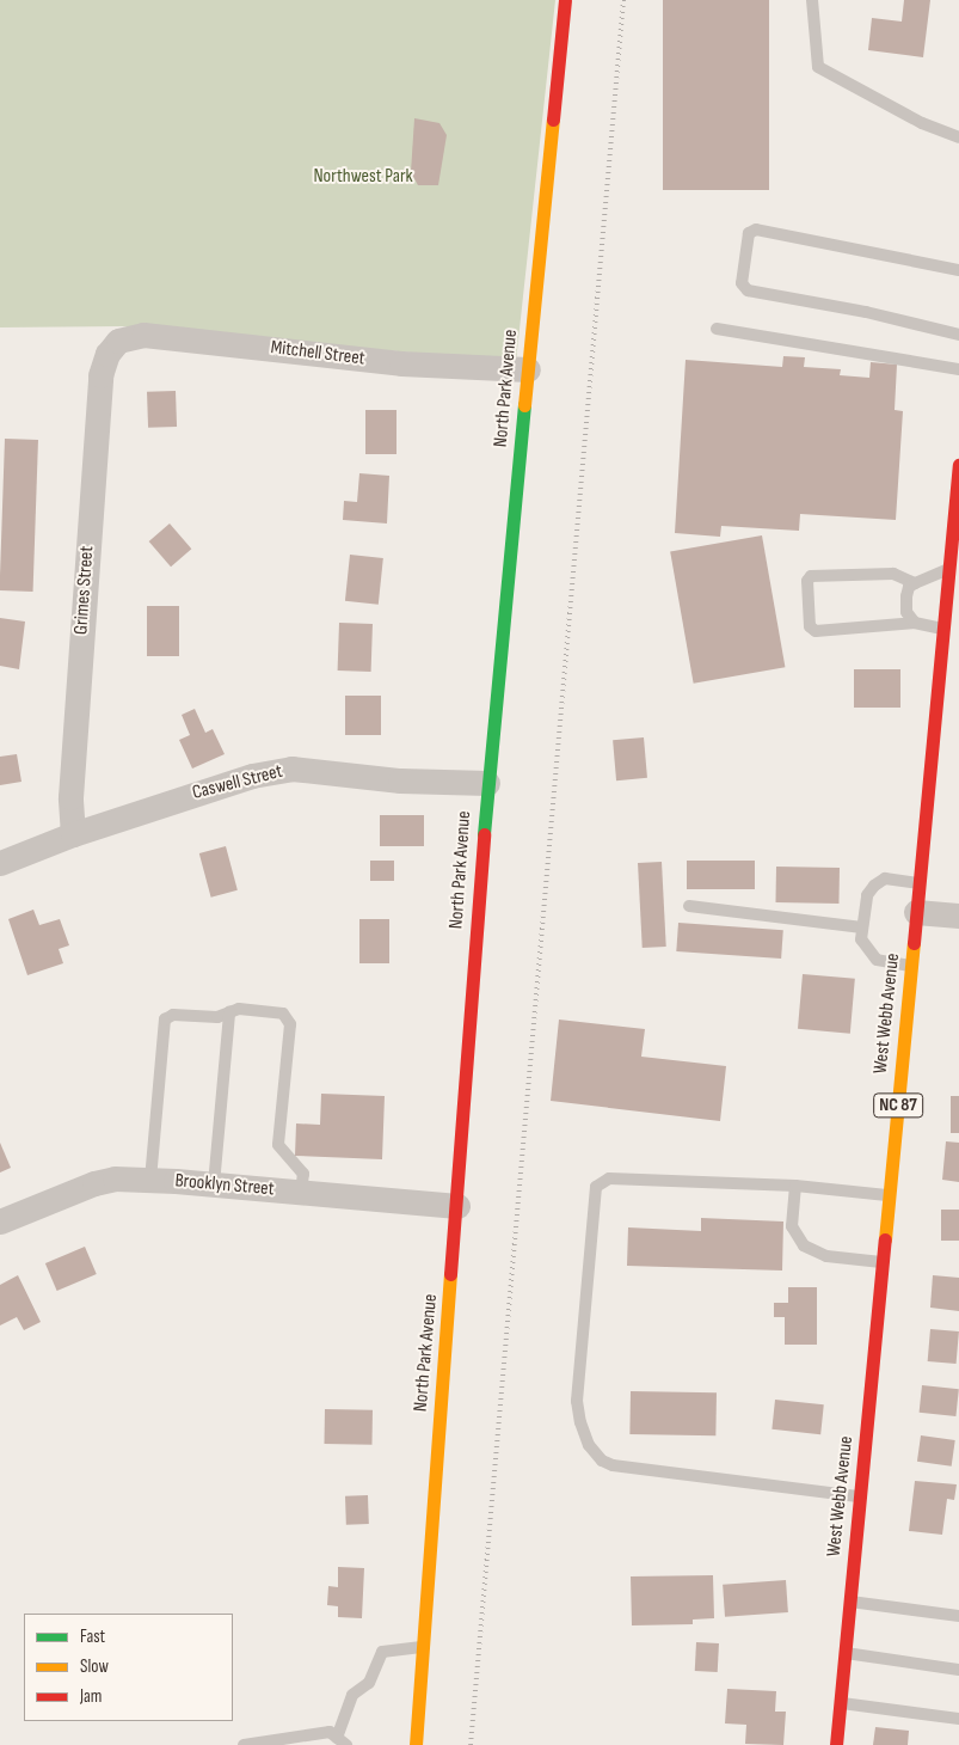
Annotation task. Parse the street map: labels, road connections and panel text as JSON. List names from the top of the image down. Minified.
{"streets":{"main road":["North Park Avenue","West Webb Avenue","NC 87"],"street":["Mitchell Street","Grimes Street","Caswell Street","Brooklyn Street"]},"crossings":[["Mitchell Street","North Park Avenue"],["Mitchell Street","Grimes Street"],["North Park Avenue","Caswell Street"],["North Park Avenue","Brooklyn Street"],["Grimes Street","Caswell Street"]],"parks":["Northwest Park"],"legend":["Fast","Slow","Jam"]}
